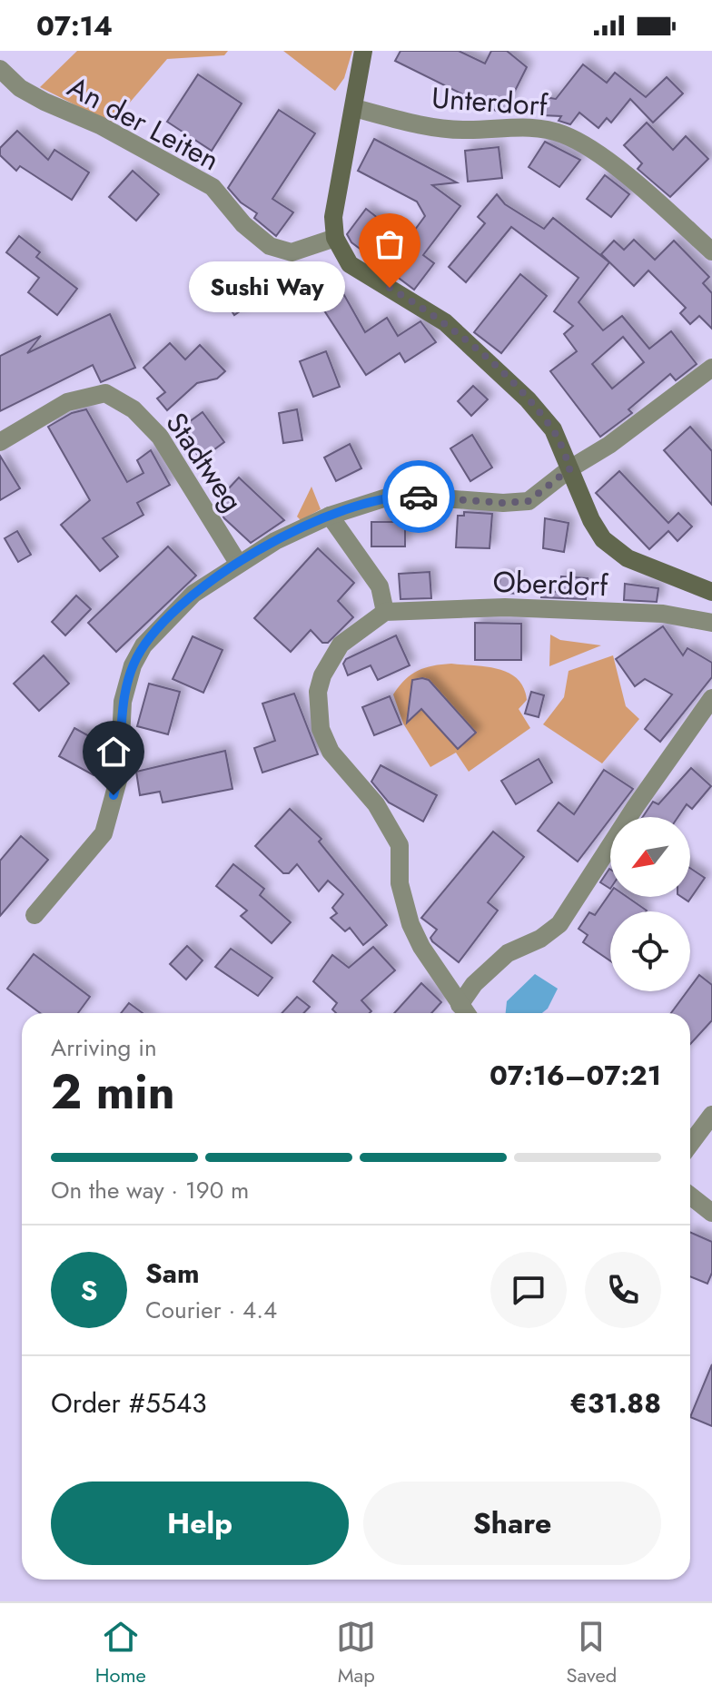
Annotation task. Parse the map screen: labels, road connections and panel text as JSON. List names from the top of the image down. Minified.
{"streets":{"street":["Unterdorf","An der Leiten","Stadtweg","Oberdorf"]},"places":["Sushi Way"],"north":"bottom left","page":{"status":"07:14","bubble":"Sushi Way","heading":["2 min","Arriving in","07:16–07:21"],"panel":["Sam","Courier · 4.4","Order #5543","€31.88"],"bar":"On the way · 190 m","round":"S","buttons":["Help","Share"],"tabs":["Home","Map","Saved"]}}
